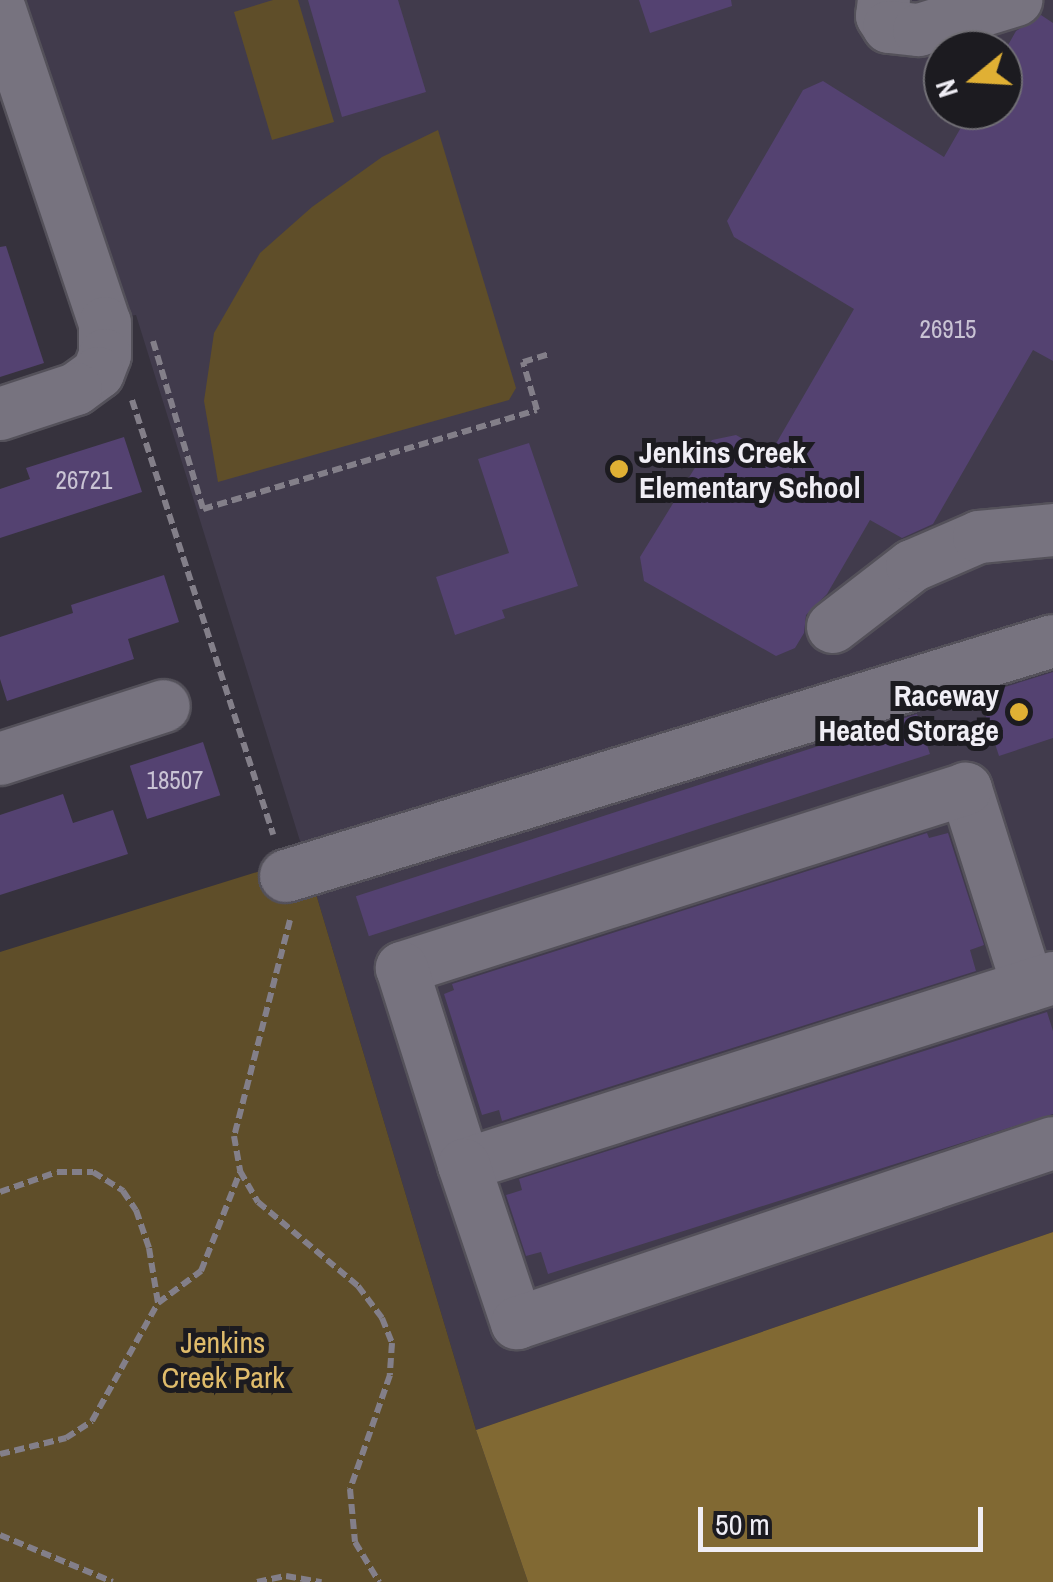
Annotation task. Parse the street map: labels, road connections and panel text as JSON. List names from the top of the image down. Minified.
{"parks":["Jenkins Creek Park"],"places":["Jenkins Creek Elementary School","Raceway Heated Storage"],"house_numbers":["26915","26721","18507"],"scale_bar":"50 m","north":"left"}
